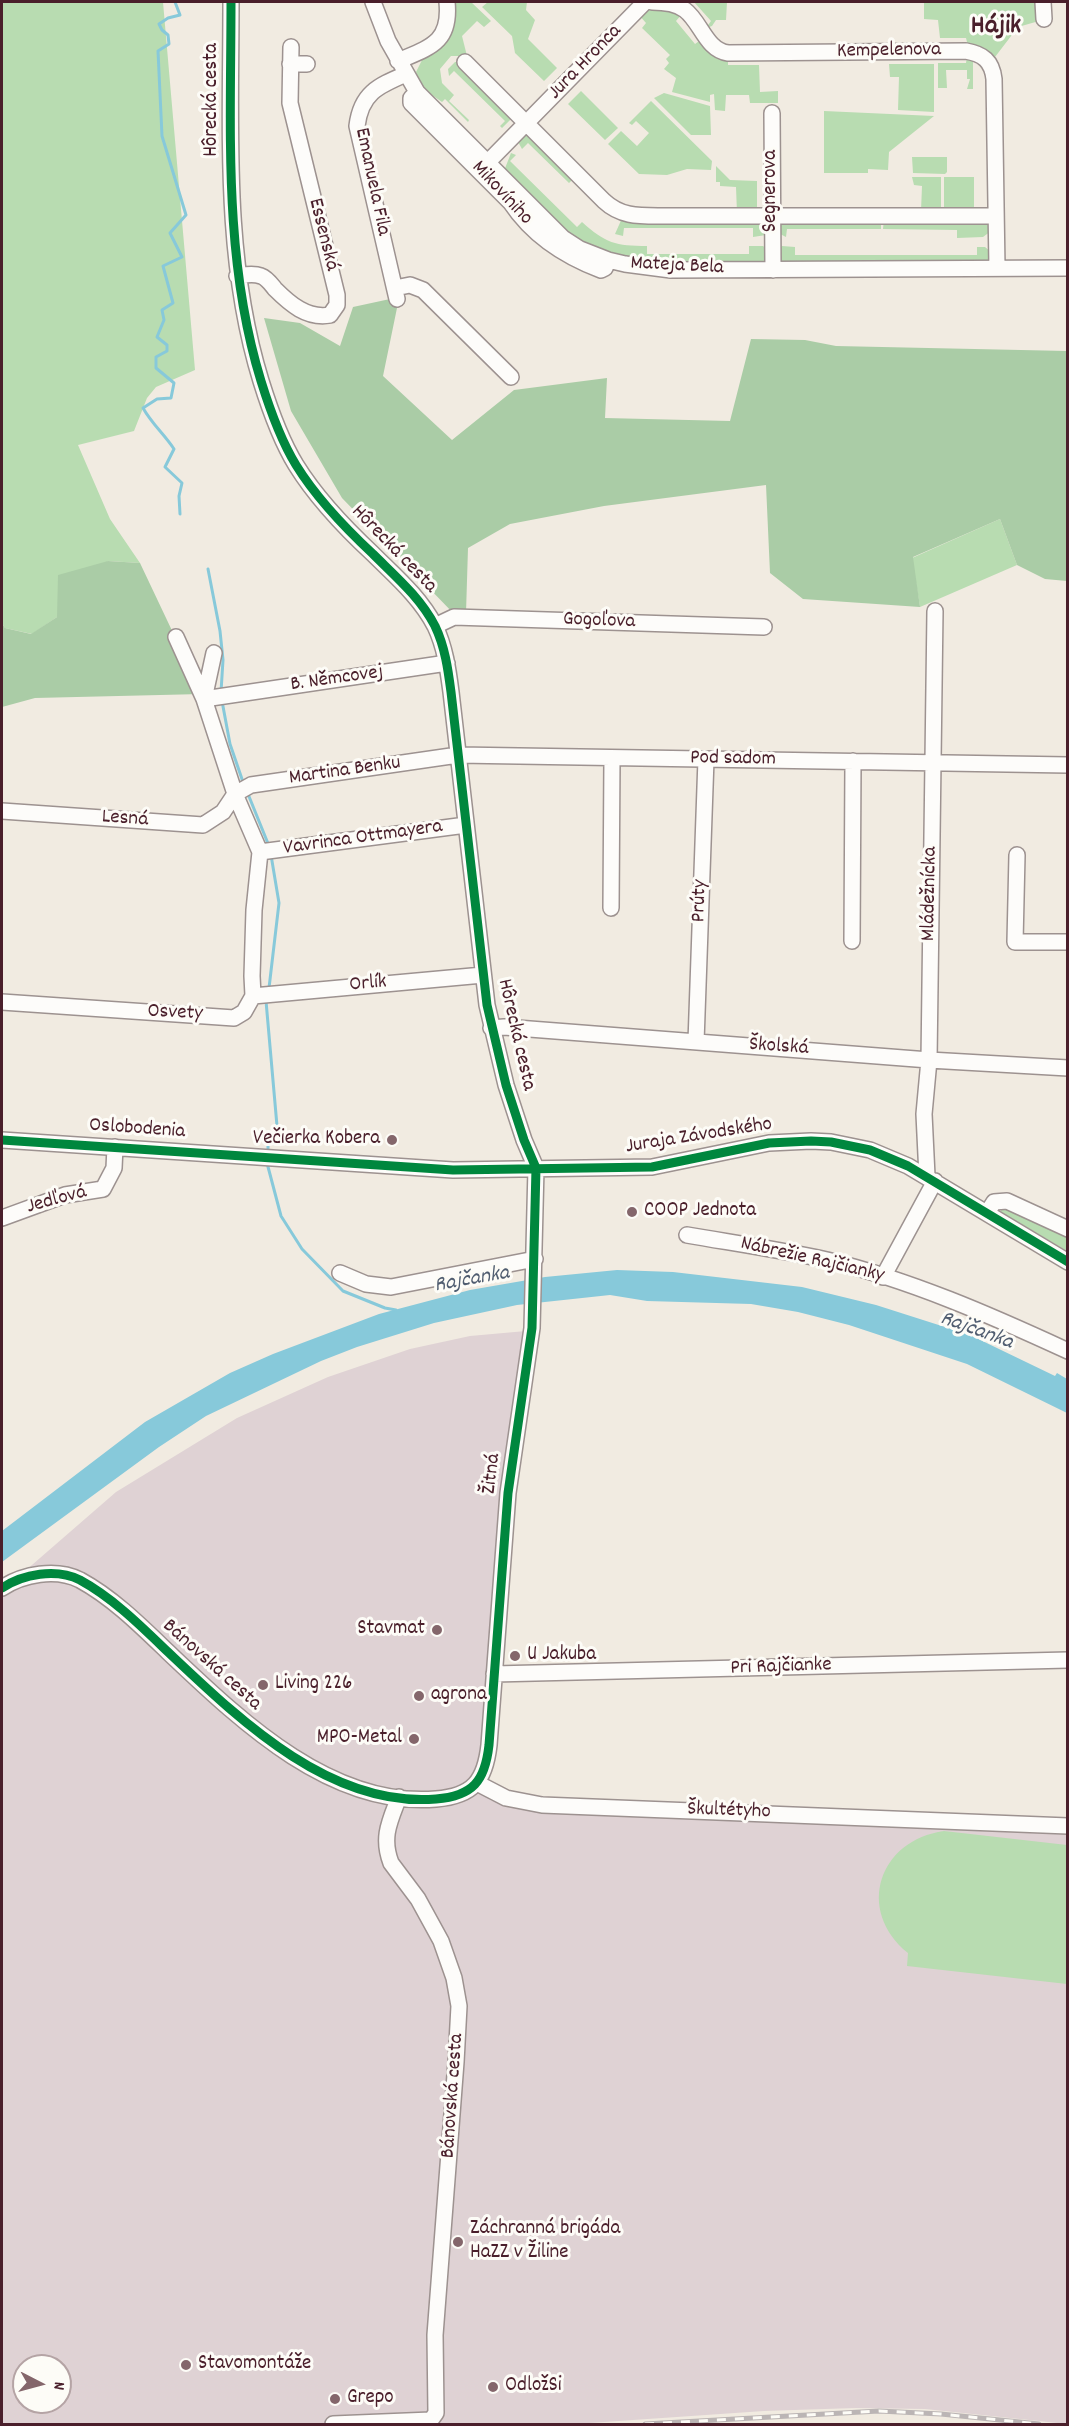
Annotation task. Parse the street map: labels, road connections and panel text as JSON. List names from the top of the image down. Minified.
{"streets":{"street":["Kempelenova","Jura Hronca","Hôrecká cesta","Emanuela Fila","Segnerova","Mikovíniho","Essenská","Mateja Bela","Gogoľova","B. Němcovej","Pod sadom","Martina Benku","Lesná","Vavrinca Ottmayera","Mládežnícka","Prúty","Orlík","Osvety","Školská","Oslobodenia","Juraja Závodského","Jedľová","Nábrežie Rajčianky","Žitná","Bánovská cesta","Pri Rajčianke","Škultétyho"]},"crossings":[["Kempelenova","Mateja Bela"],["Jura Hronca","Mateja Bela"],["Hôrecká cesta","Essenská"],["Hôrecká cesta","Gogoľova"],["Hôrecká cesta","B. Němcovej"],["Hôrecká cesta","Pod sadom"],["Hôrecká cesta","Martina Benku"],["Hôrecká cesta","Vavrinca Ottmayera"],["Hôrecká cesta","Orlík"],["Hôrecká cesta","Školská"],["Hôrecká cesta","Juraja Závodského"],["Hôrecká cesta","Žitná"],["Emanuela Fila","Mateja Bela"],["Segnerova","Mateja Bela"],["Mikovíniho","Mateja Bela"],["Pod sadom","Martina Benku"],["Pod sadom","Mládežnícka"],["Pod sadom","Prúty"],["Martina Benku","Lesná"],["Mládežnícka","Školská"],["Mládežnícka","Juraja Závodského"],["Prúty","Školská"],["Orlík","Osvety"],["Oslobodenia","Juraja Závodského"],["Oslobodenia","Jedľová"],["Juraja Závodského","Žitná"],["Žitná","Pri Rajčianke"],["Žitná","Škultétyho"]],"districts":["Hájik"],"water":["Rajčanka"],"places":["Večierka Kobera","COOP Jednota","Stavmat","U Jakuba","Living 226","agrona","MPO-Metal","Záchranná brigáda HaZZ v Žiline","Stavomontáže","OdložSi","Grepo"],"north":"right"}
